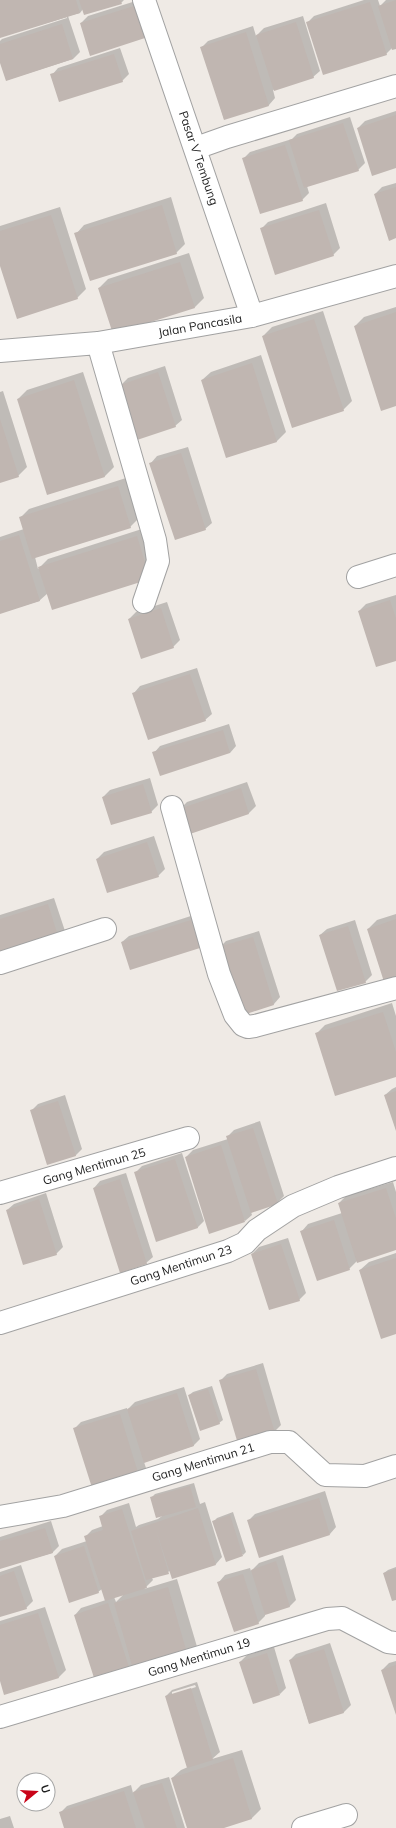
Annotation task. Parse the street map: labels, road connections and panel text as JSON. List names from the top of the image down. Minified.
{"streets":{"street":["Pasar V Tembung","Jalan Pancasila","Gang Mentimun 25","Gang Mentimun 23","Gang Mentimun 21","Gang Mentimun 19"]},"crossings":[["Pasar V Tembung","Jalan Pancasila"]],"north":"right"}
